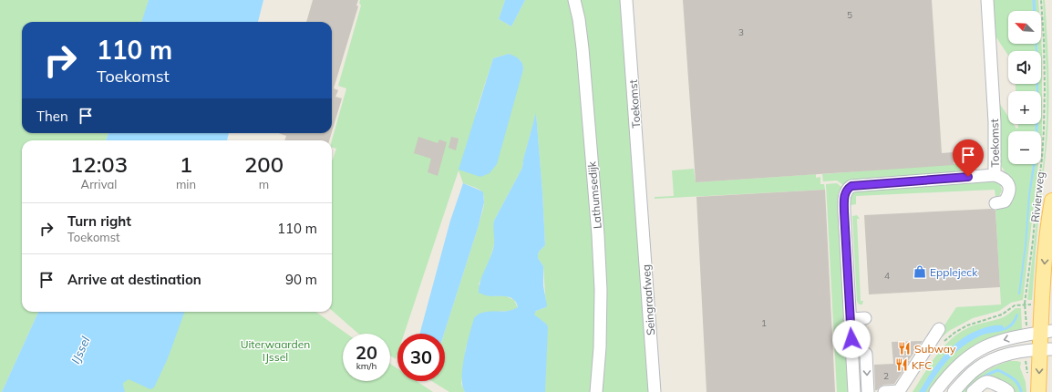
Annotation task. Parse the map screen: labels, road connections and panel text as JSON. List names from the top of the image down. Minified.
{"streets":{"main road":["Rivierweg"],"street":["Toekomst","Lathumsedijk","Seingraafweg"]},"crossings":[["Toekomst","Seingraafweg"]],"water":["IJssel"],"parks":["Uiterwaarden IJssel"],"places":{"shop":["Epplejeck"],"restaurant":["Subway","KFC"]},"house_numbers":["5","3","4","1","2"],"north":"top left","page":{"map_buttons":["+","−"],"turn":["110 m","Toekomst"],"then":"Then","eta":["12:03","Arrival","1","min","200","m"],"list":[{"name":"Turn right","note":"Toekomst","value":"110 m"},{"name":"Arrive at destination","value":"90 m"}],"speed":"20 km/h","limit":"30"}}
